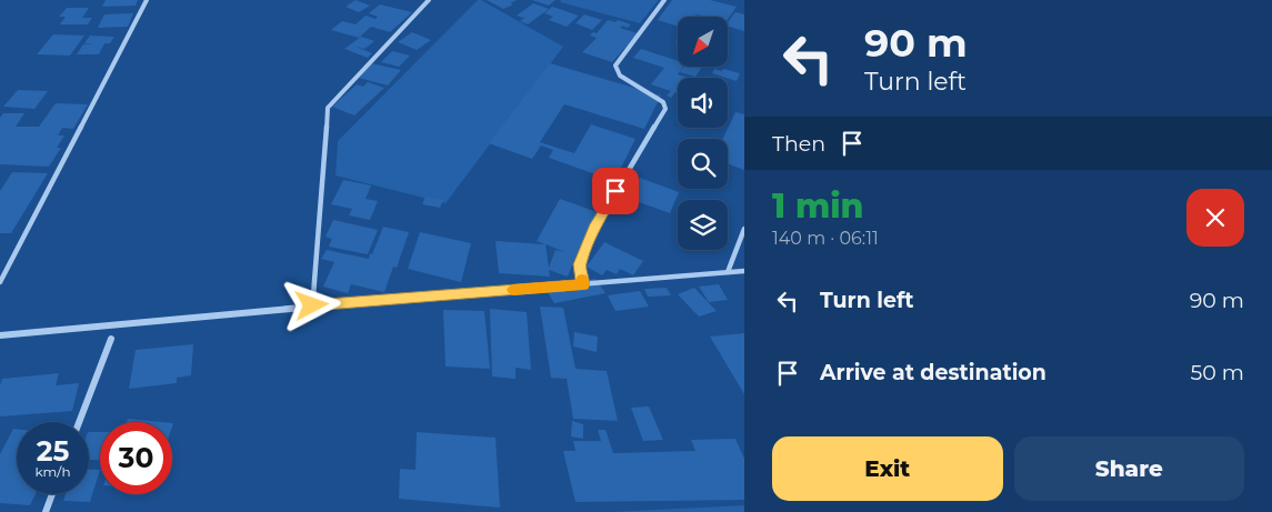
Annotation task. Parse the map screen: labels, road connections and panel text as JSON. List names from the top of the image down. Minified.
{"north":"bottom left","page":{"turn":["90 m","Turn left"],"then":"Then","heading":["1 min","140 m · 06:11"],"list":[{"name":"Turn left","value":"90 m"},{"name":"Arrive at destination","value":"50 m"}],"speed":"25 km/h","limit":"30","buttons":["Exit","Share"]}}
